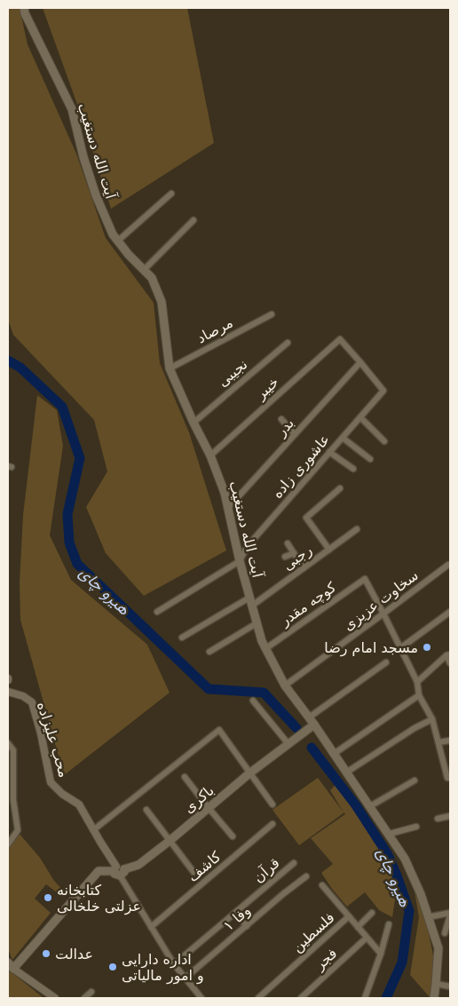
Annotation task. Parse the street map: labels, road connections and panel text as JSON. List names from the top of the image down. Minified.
{"streets":{"main road":["آیت الله دستغیب","باکری"],"street":["مرصاد","نجیبی","خیبر","بدر","عاشوری زاده","رجبی","سخاوت عزیزی","کوچه مقدر","محب علیزاده","کاشف","قرآن","وفا ۱","فلسطین","فجر"]},"crossings":[["آیت الله دستغیب","مرصاد"],["آیت الله دستغیب","نجیبی"],["آیت الله دستغیب","خیبر"],["آیت الله دستغیب","بدر"],["آیت الله دستغیب","عاشوری زاده"],["آیت الله دستغیب","رجبی"],["آیت الله دستغیب","سخاوت عزیزی"],["آیت الله دستغیب","کوچه مقدر"],["آیت الله دستغیب","باکری"],["خیبر","بدر"],["خیبر","عاشوری زاده"],["بدر","عاشوری زاده"],["سخاوت عزیزی","کوچه مقدر"],["محب علیزاده","باکری"],["محب علیزاده","کاشف"],["محب علیزاده","قرآن"],["محب علیزاده","وفا ۱"],["فلسطین","فجر"]],"water":["هیرو چای"],"places":["مسجد امام رضا","کتابخانه عزلتی خلخالی","عدالت","اداره دارایی و امور مالیاتی"]}
